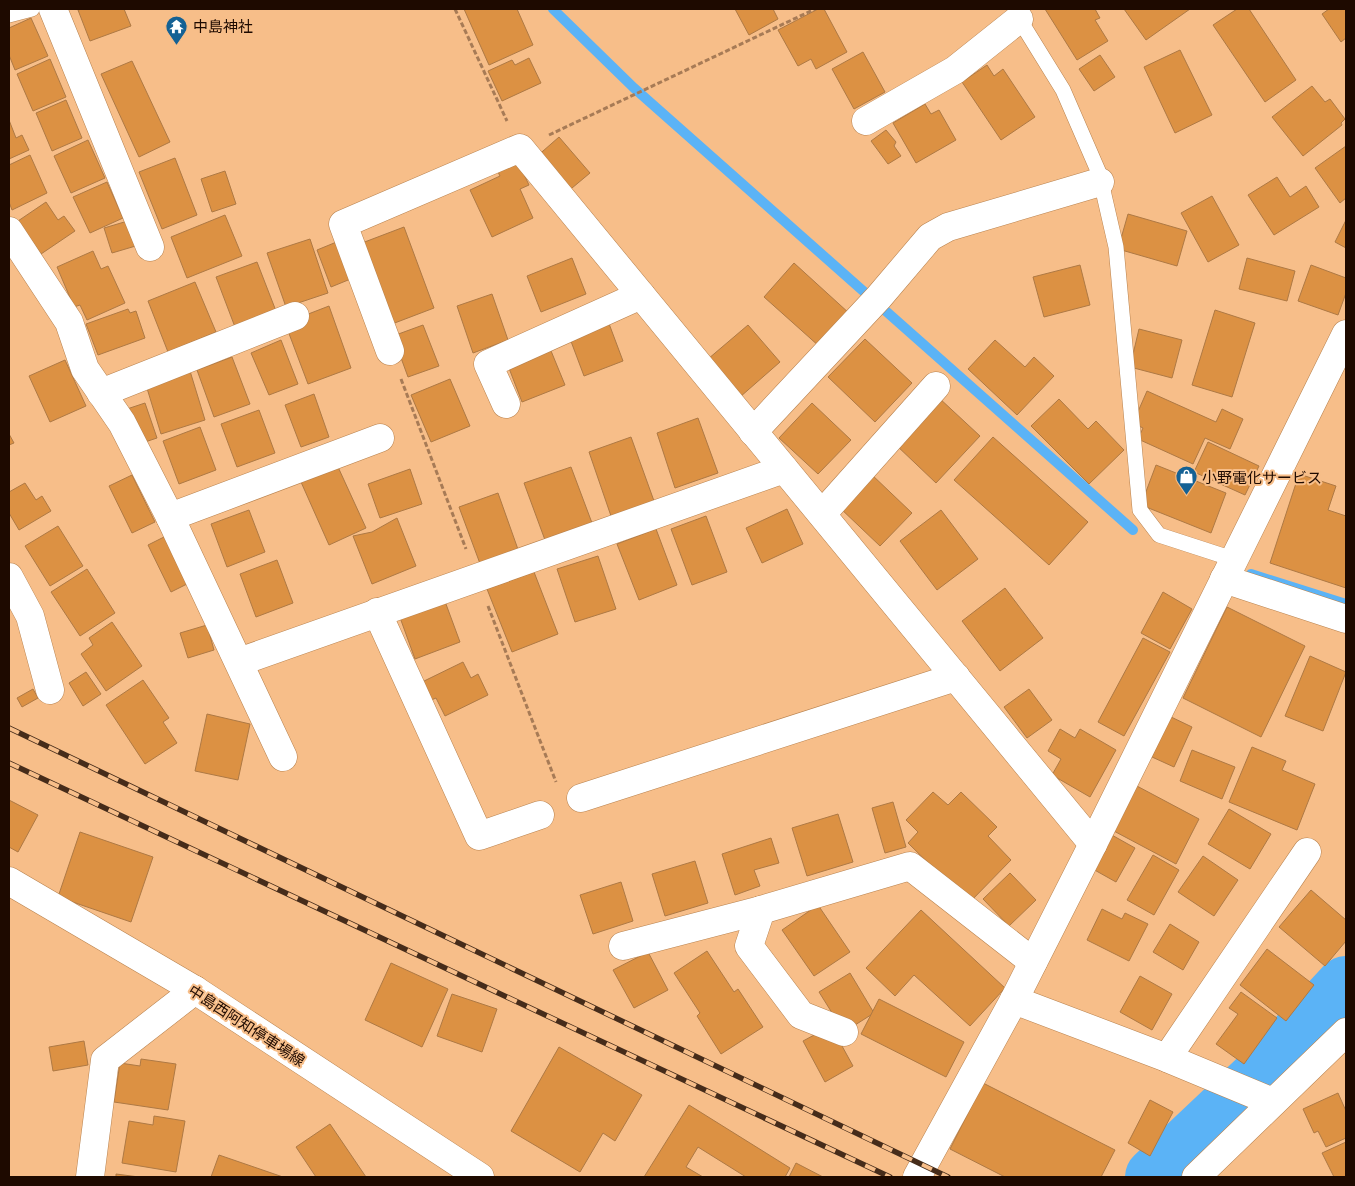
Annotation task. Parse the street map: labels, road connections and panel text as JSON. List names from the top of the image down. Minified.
{"streets":{"street":["中島西阿知停車場線"]},"places":{"temple":["中島神社"],"shop":["小野電化サービス"]}}
